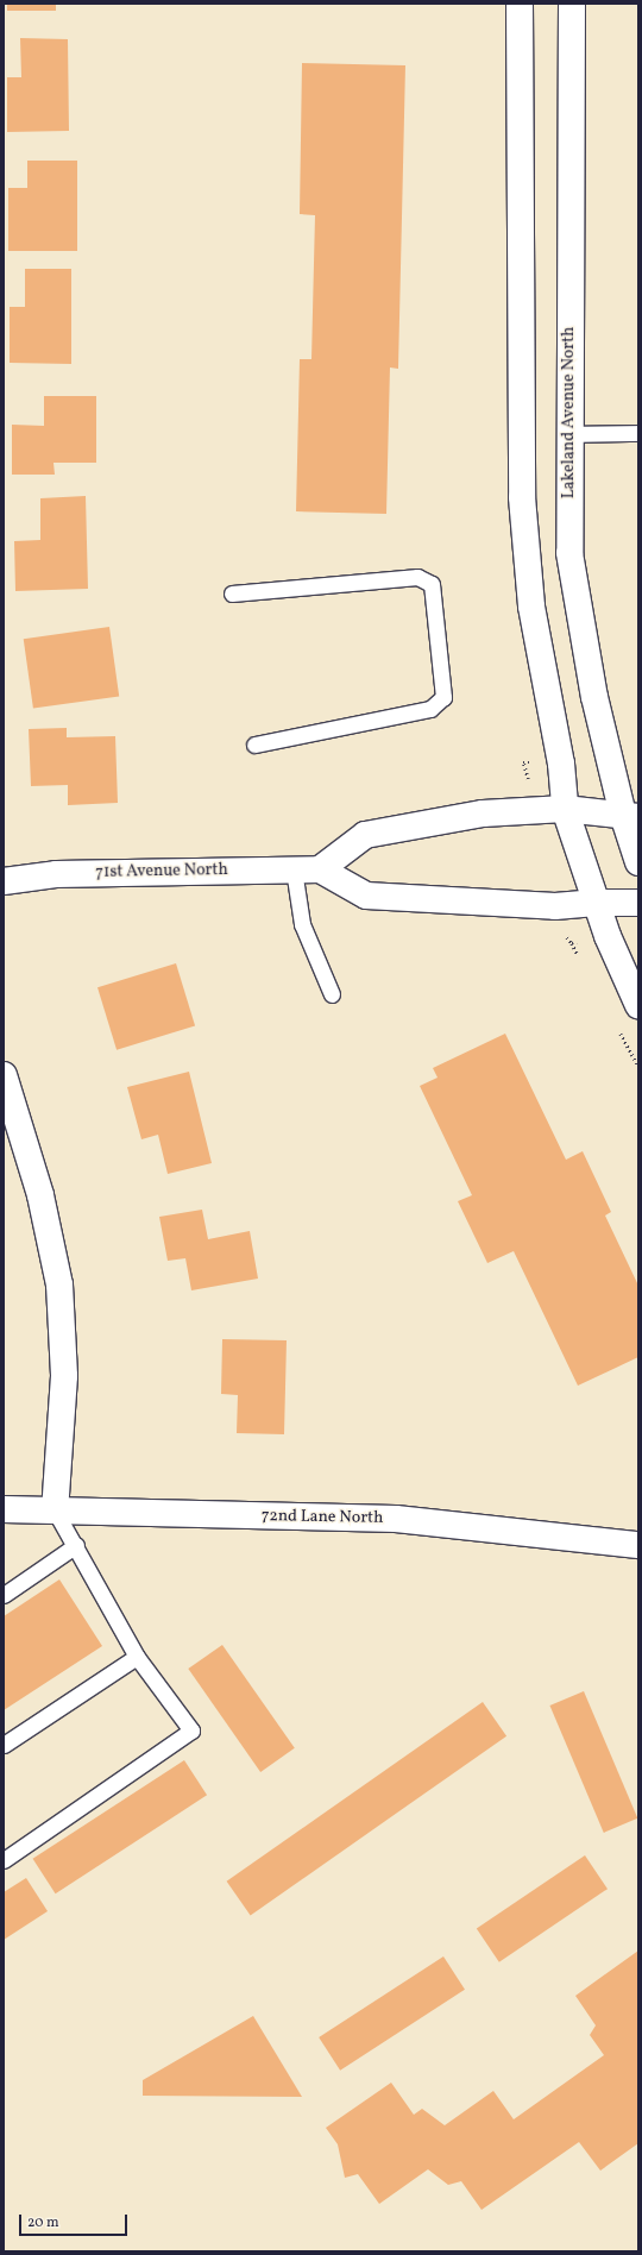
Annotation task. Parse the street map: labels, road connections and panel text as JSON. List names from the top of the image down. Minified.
{"streets":{"street":["Lakeland Avenue North","71st Avenue North","72nd Lane North"]},"scale_bar":"20 m"}
